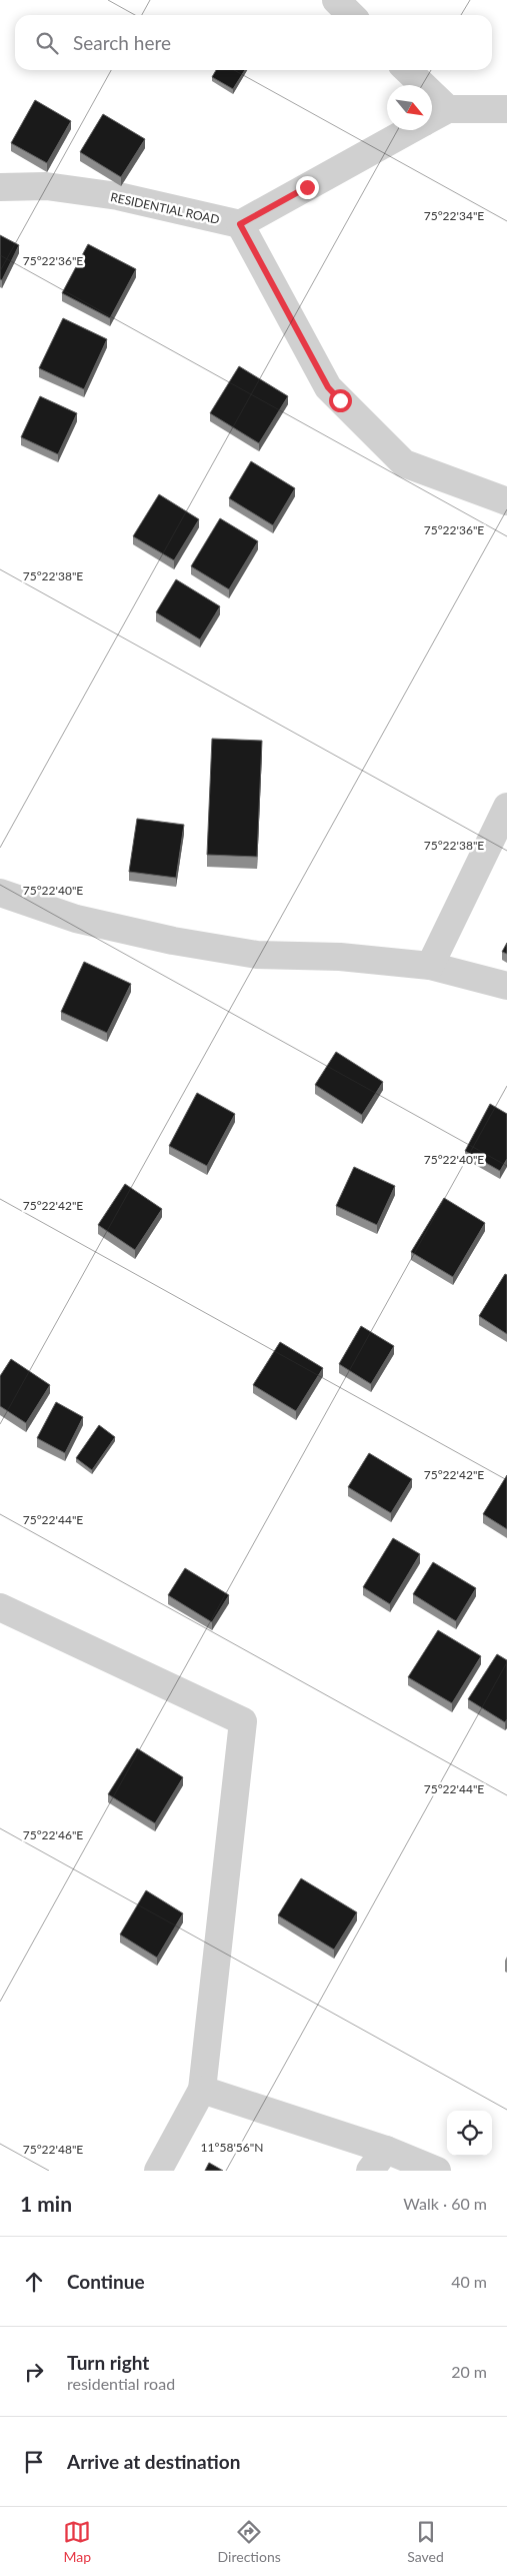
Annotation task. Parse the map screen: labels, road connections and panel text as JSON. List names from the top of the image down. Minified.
{"streets":{"street":["RESIDENTIAL ROAD"]},"north":"bottom right","page":{"search":"Search here","heading":["1 min","Walk · 60 m"],"list":[["Continue","40 m"],["Turn right","residential road","20 m"],"Arrive at destination"],"nav":["Map","Directions","Saved"]},"coordinates":["75°22'34\"E","75°22'36\"E","75°22'38\"E","75°22'40\"E","75°22'42\"E","75°22'44\"E","75°22'46\"E","11°58'56\"N","75°22'48\"E"]}
